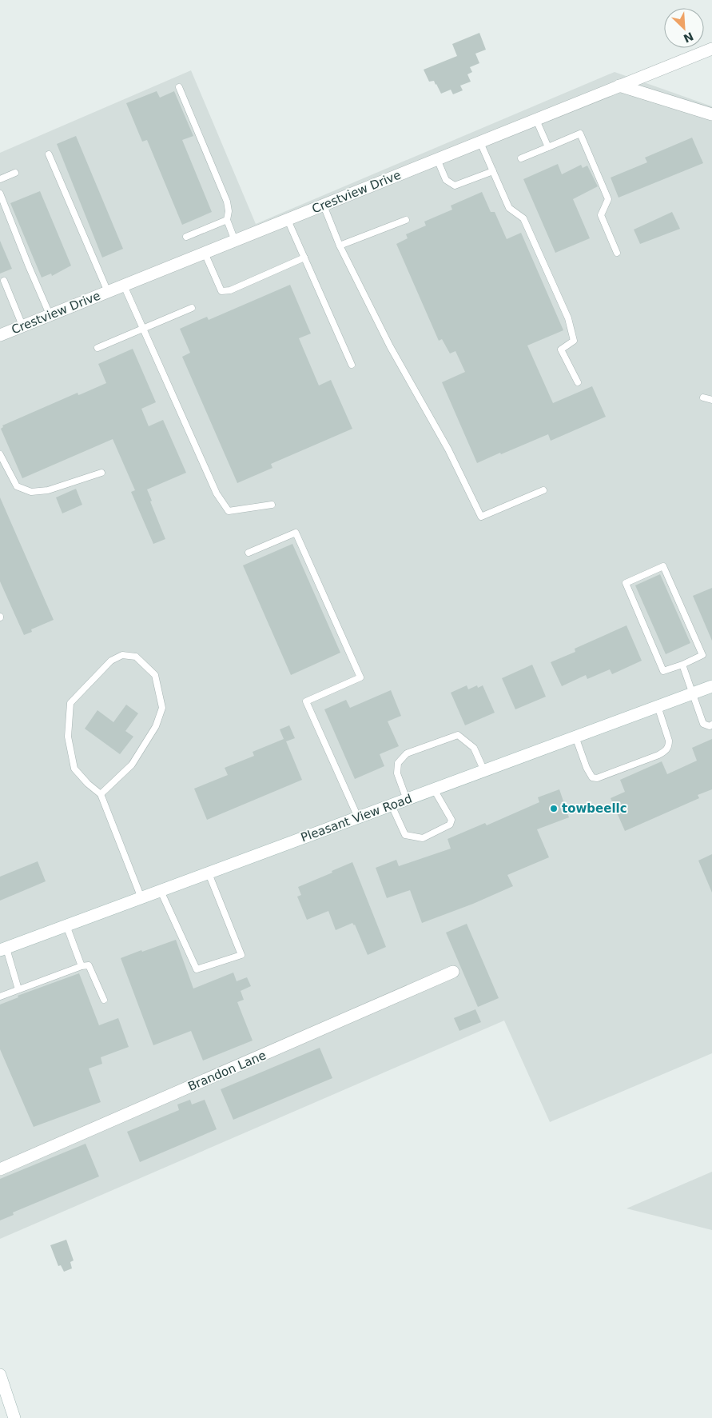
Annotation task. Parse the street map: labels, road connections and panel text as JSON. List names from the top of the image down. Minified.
{"streets":{"street":["Crestview Drive","Pleasant View Road","Brandon Lane"]},"places":["towbeellc"],"north":"bottom right"}
